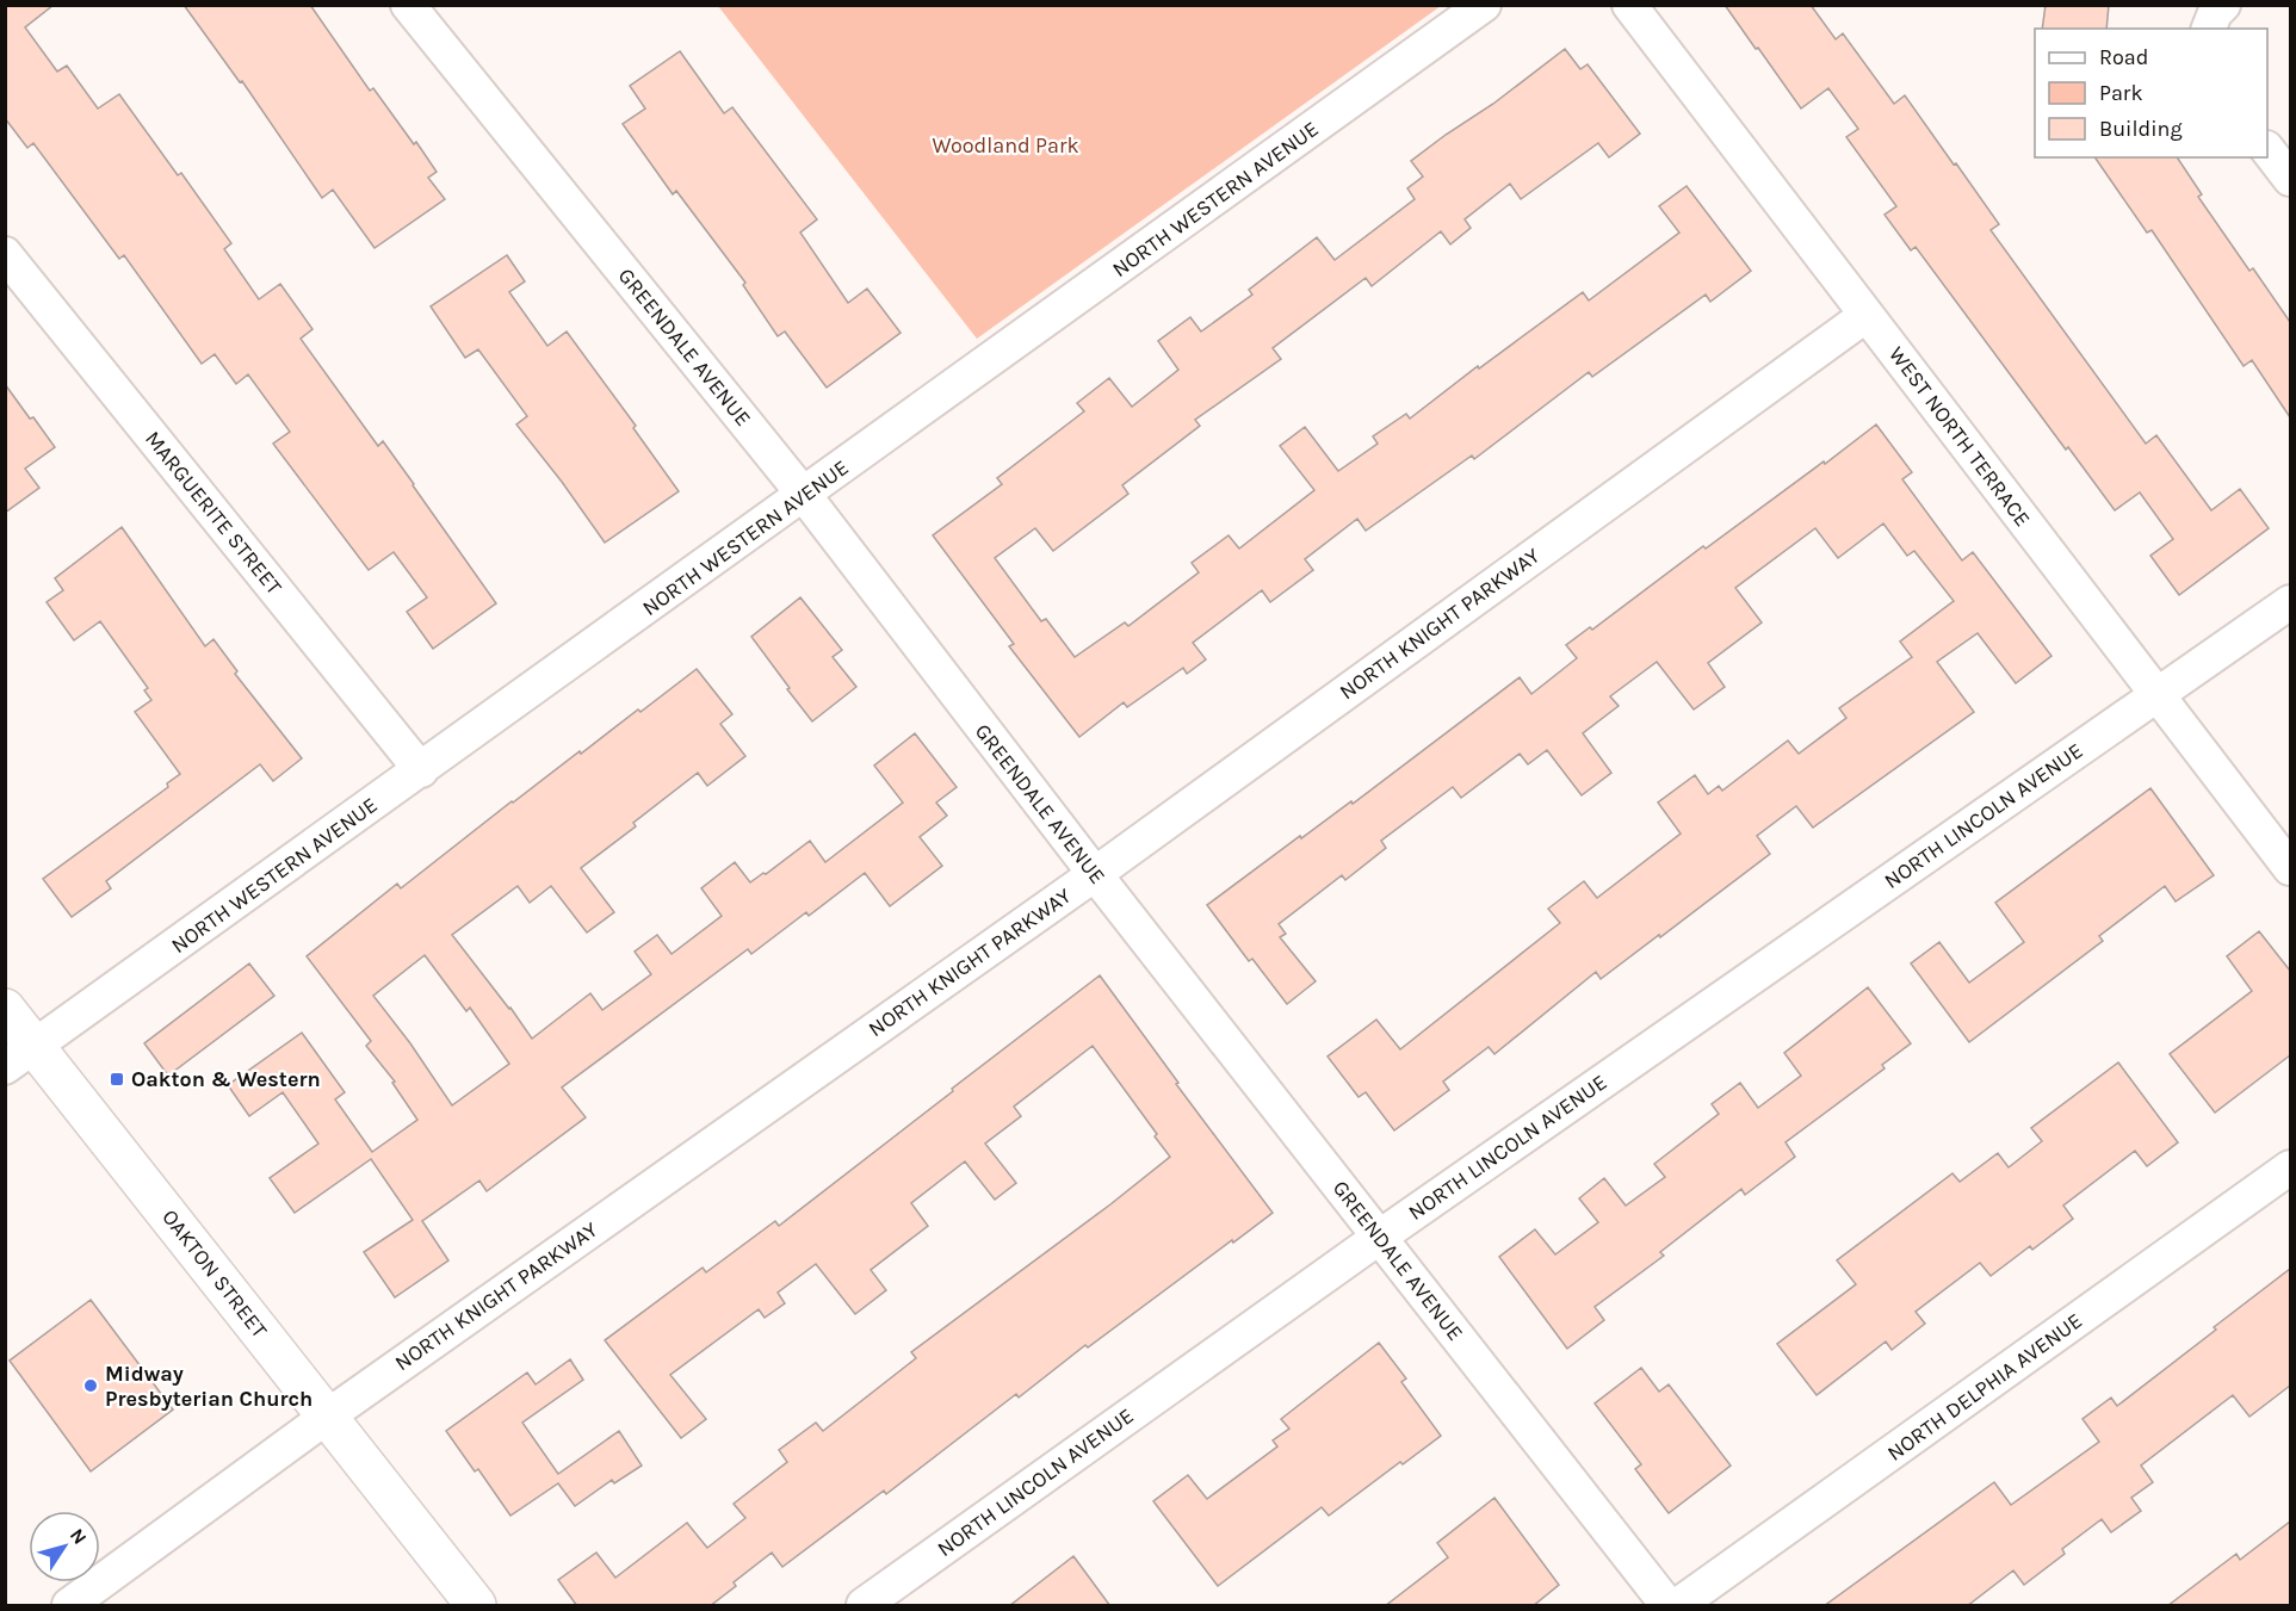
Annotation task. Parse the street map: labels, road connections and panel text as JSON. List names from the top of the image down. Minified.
{"streets":{"main road":["OAKTON STREET"],"street":["NORTH WESTERN AVENUE","GREENDALE AVENUE","WEST NORTH TERRACE","MARGUERITE STREET","NORTH KNIGHT PARKWAY","NORTH LINCOLN AVENUE","NORTH DELPHIA AVENUE"]},"crossings":[["NORTH WESTERN AVENUE","GREENDALE AVENUE"],["NORTH WESTERN AVENUE","MARGUERITE STREET"],["NORTH WESTERN AVENUE","OAKTON STREET"],["GREENDALE AVENUE","NORTH KNIGHT PARKWAY"],["GREENDALE AVENUE","NORTH LINCOLN AVENUE"],["WEST NORTH TERRACE","NORTH KNIGHT PARKWAY"],["WEST NORTH TERRACE","NORTH LINCOLN AVENUE"],["NORTH KNIGHT PARKWAY","OAKTON STREET"]],"parks":["Woodland Park"],"places":{"transit":["Oakton & Western"],"other":["Midway Presbyterian Church"]},"legend":["Road","Park","Building"],"north":"top right"}
